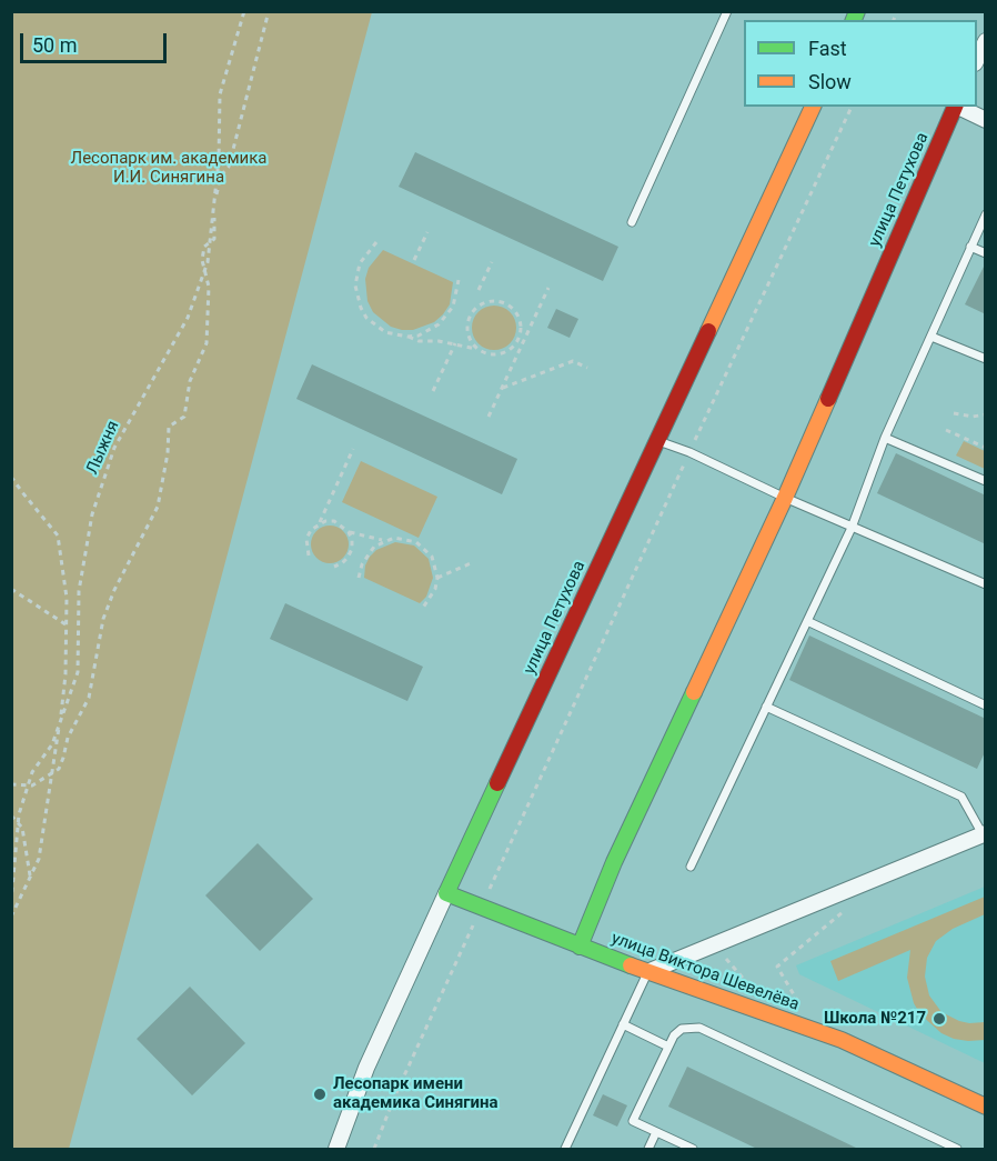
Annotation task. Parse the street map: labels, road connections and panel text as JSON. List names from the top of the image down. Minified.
{"streets":{"street":["улица Петухова","улица Виктора Шевелёва"],"path":["Лыжня"]},"crossings":[["улица Петухова","улица Виктора Шевелёва"]],"parks":["Лесопарк им. академика И.И. Синягина"],"places":["Школа №217","Лесопарк имени академика Синягина"],"legend":["Fast","Slow"],"scale_bar":"50 m"}
